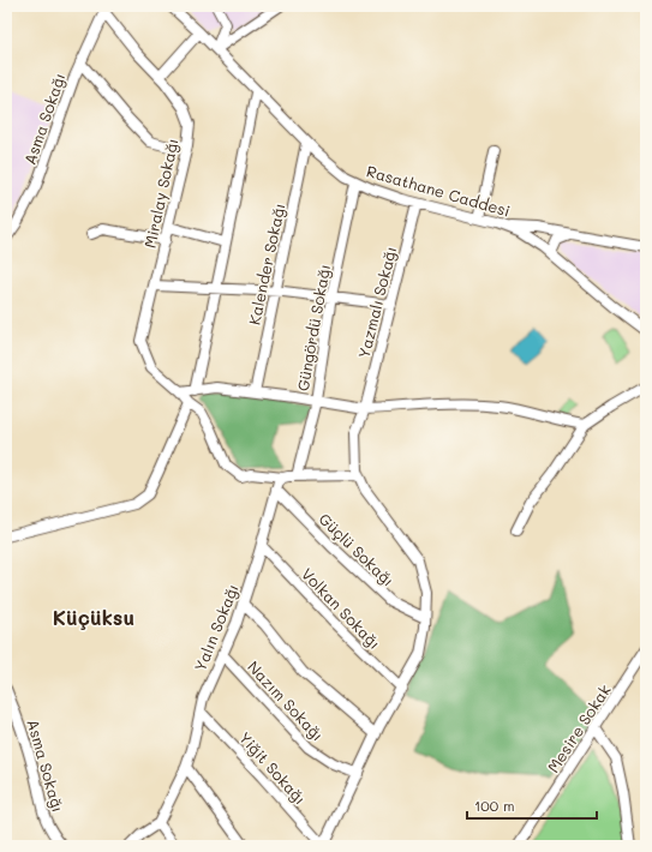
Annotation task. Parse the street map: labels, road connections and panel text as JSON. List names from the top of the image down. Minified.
{"streets":{"street":["Asma Sokağı","Rasathane Caddesi","Miralay Sokağı","Kalender Sokağı","Yazmalı Sokağı","Güngördü Sokağı","Güçlü Sokağı","Volkan Sokağı","Yalın Sokağı","Nazım Sokağı","Mesire Sokak","Yiğit Sokağı"]},"crossings":[["Asma Sokağı","Miralay Sokağı"],["Rasathane Caddesi","Kalender Sokağı"],["Rasathane Caddesi","Yazmalı Sokağı"],["Rasathane Caddesi","Güngördü Sokağı"],["Miralay Sokağı","Yalın Sokağı"],["Güçlü Sokağı","Yalın Sokağı"],["Volkan Sokağı","Yalın Sokağı"],["Yalın Sokağı","Nazım Sokağı"],["Yalın Sokağı","Yiğit Sokağı"]],"districts":["Küçüksu"],"scale_bar":"100 m"}
